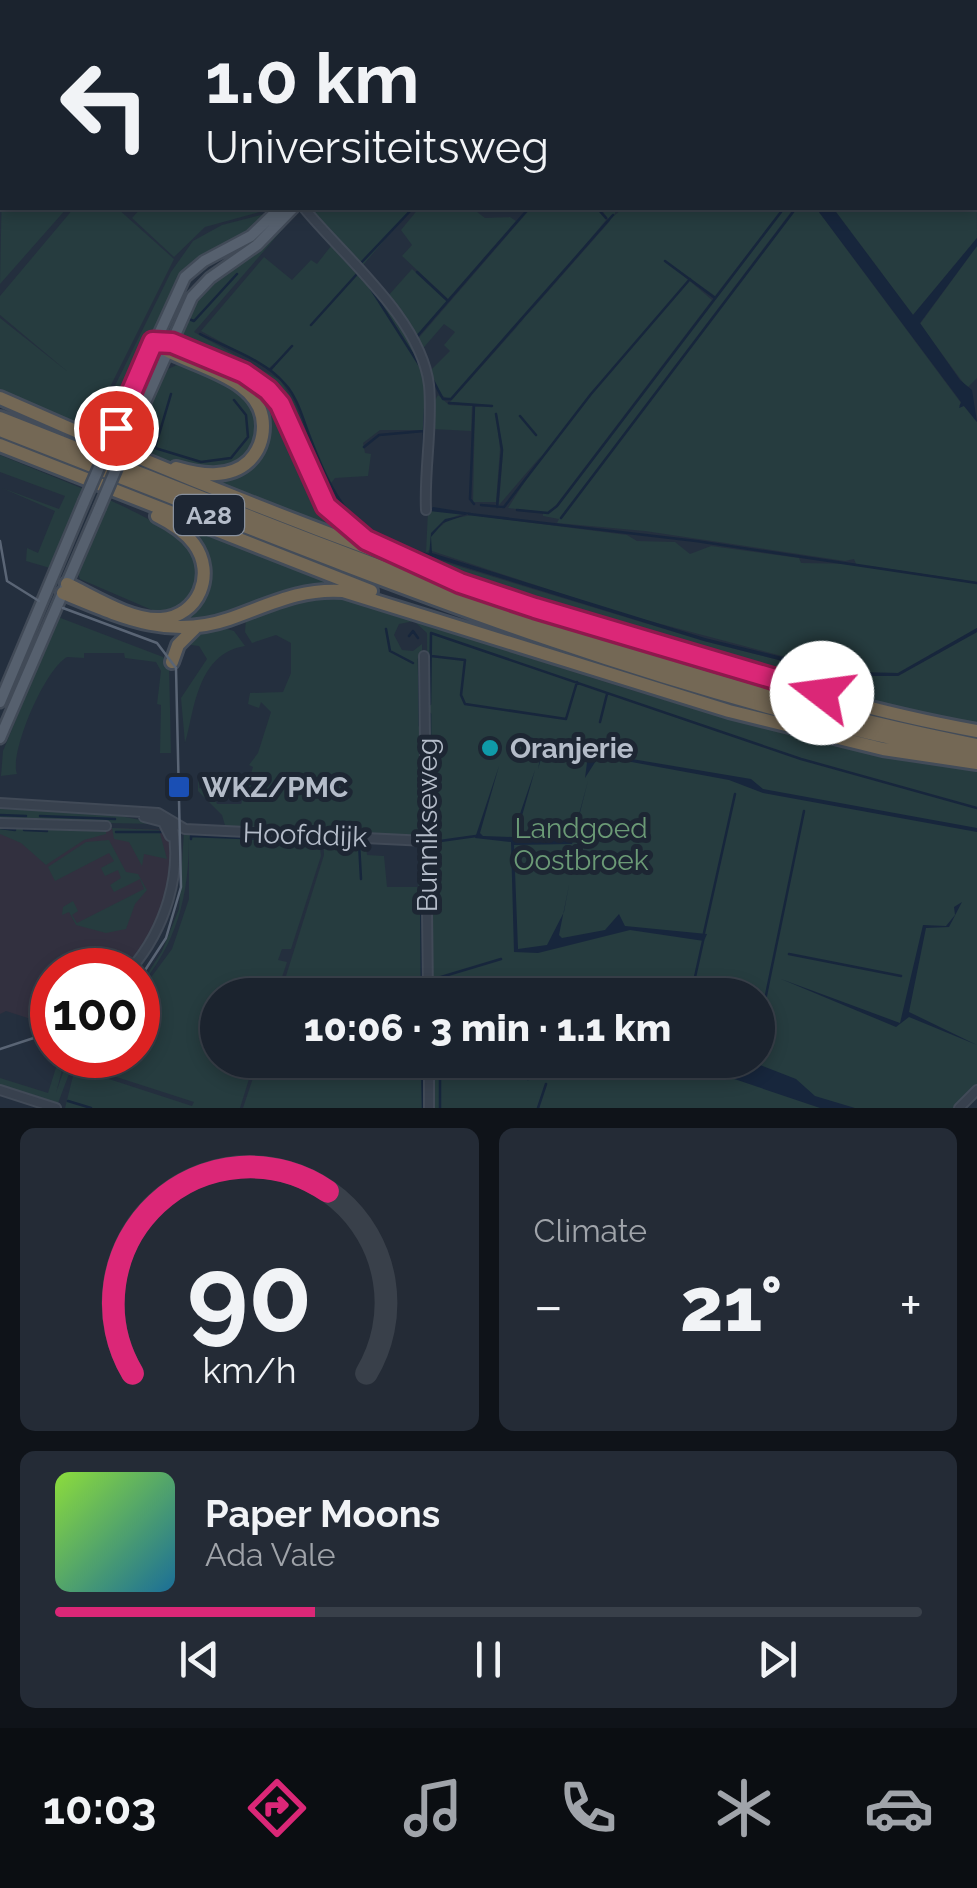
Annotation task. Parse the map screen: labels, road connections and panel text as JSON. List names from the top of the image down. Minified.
{"streets":{"highway":["A28"],"street":["Bunnikseweg","Hoofddijk"]},"crossings":[["Bunnikseweg","Hoofddijk"]],"parks":["Landgoed Oostbroek"],"places":{"other":["Oranjerie"],"transit":["WKZ/PMC"]},"page":{"turn":["1.0 km","Universiteitsweg"],"limit":"100","trip":"10:06 · 3 min · 1.1 km","tile":"Climate","heat":["−","21°","+"],"song":["Paper Moons","Ada Vale"],"tabs":"10:03","gauge":["90","km/h"]}}
